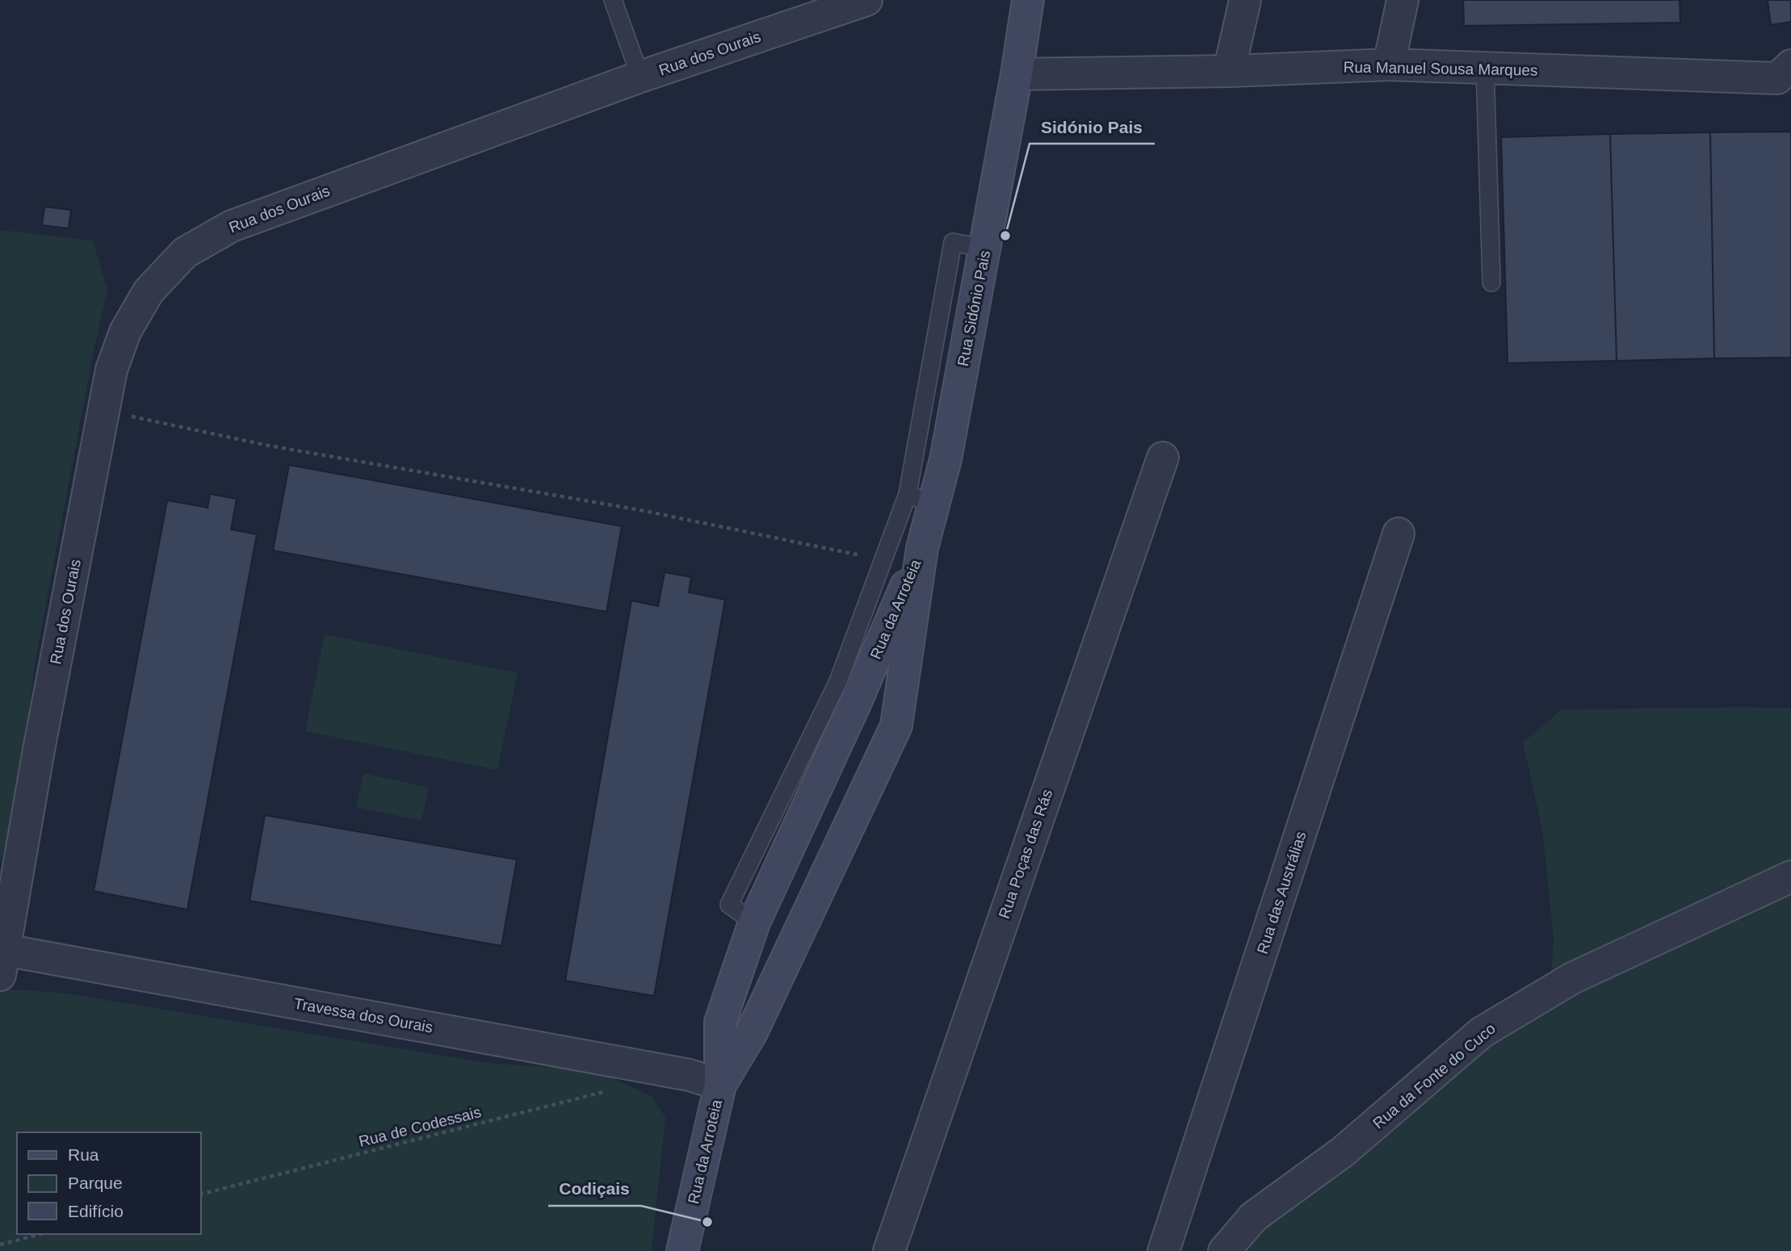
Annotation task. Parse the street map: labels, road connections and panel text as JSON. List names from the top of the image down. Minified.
{"streets":{"main road":["Rua Sidónio Pais","Rua da Arroteia"],"street":["Rua dos Ourais","Rua Manuel Sousa Marques","Rua Poças das Rás","Rua das Austrálias","Travessa dos Ourais","Rua da Fonte do Cuco"],"path":["Rua de Codessais"]},"crossings":[["Rua dos Ourais","Travessa dos Ourais"],["Rua Manuel Sousa Marques","Rua Sidónio Pais"],["Rua Sidónio Pais","Rua da Arroteia"],["Rua da Arroteia","Travessa dos Ourais"],["Travessa dos Ourais","Rua de Codessais"]],"places":["Sidónio Pais","Codiçais"],"legend":["Rua","Parque","Edifício"]}
